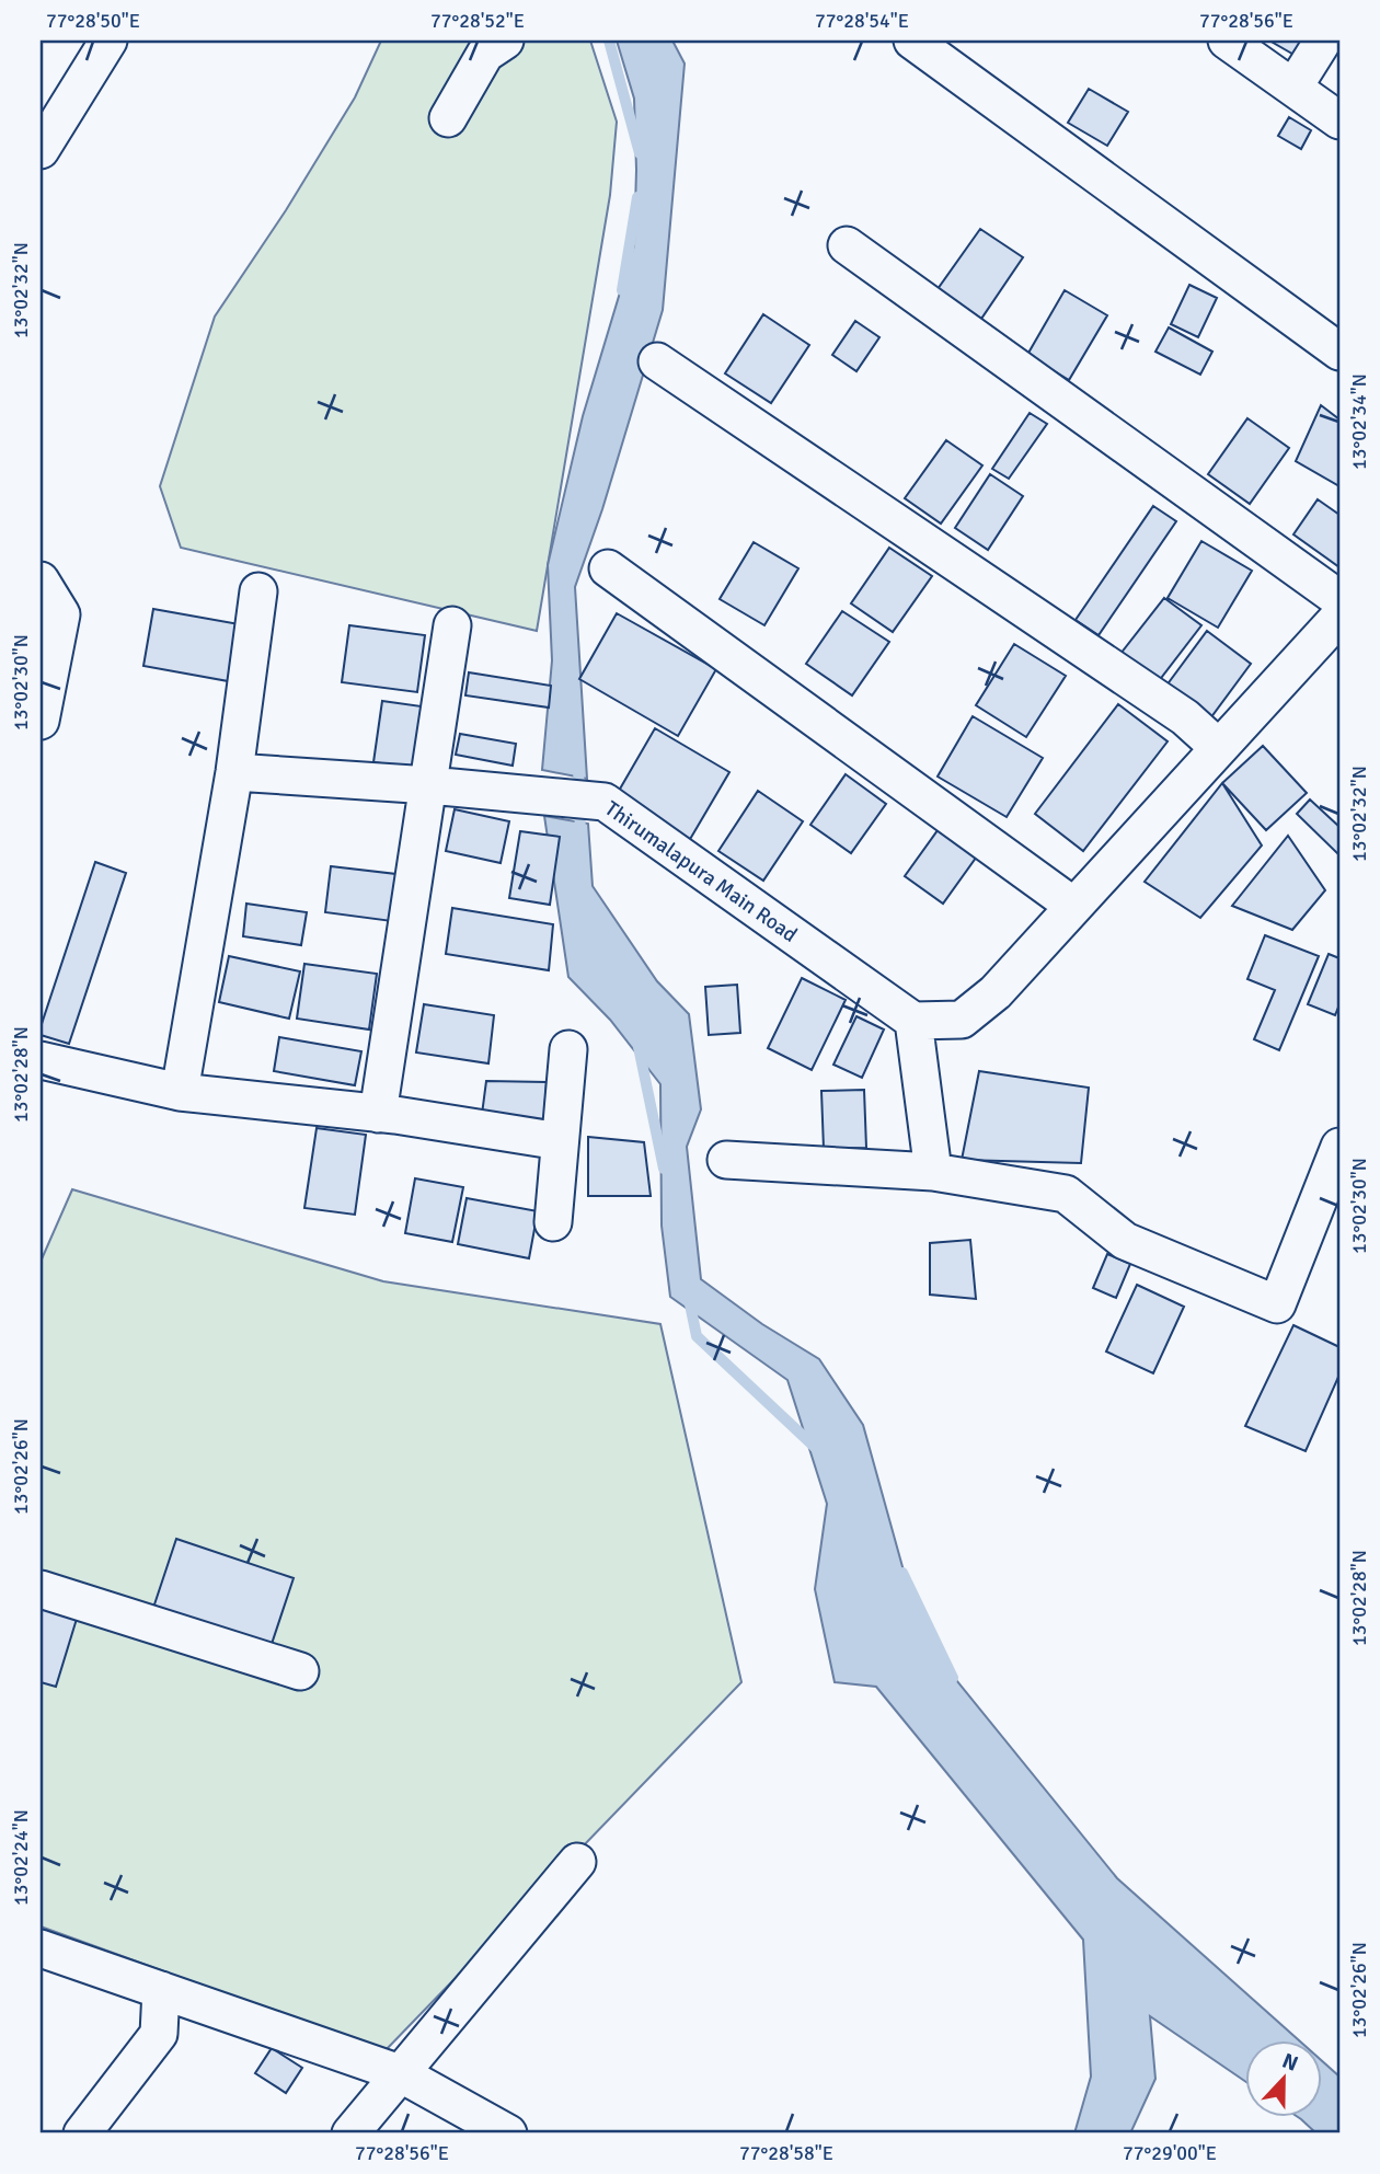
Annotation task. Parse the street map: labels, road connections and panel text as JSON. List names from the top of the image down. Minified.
{"streets":{"street":["Thirumalapura Main Road"]},"north":"top","coordinates":["77°28'50\"E","77°28'52\"E","77°28'54\"E","77°28'56\"E","13°02'32\"N","13°02'34\"N","13°02'30\"N","13°02'28\"N","13°02'26\"N","13°02'24\"N","77°28'58\"E","77°29'00\"E"]}
